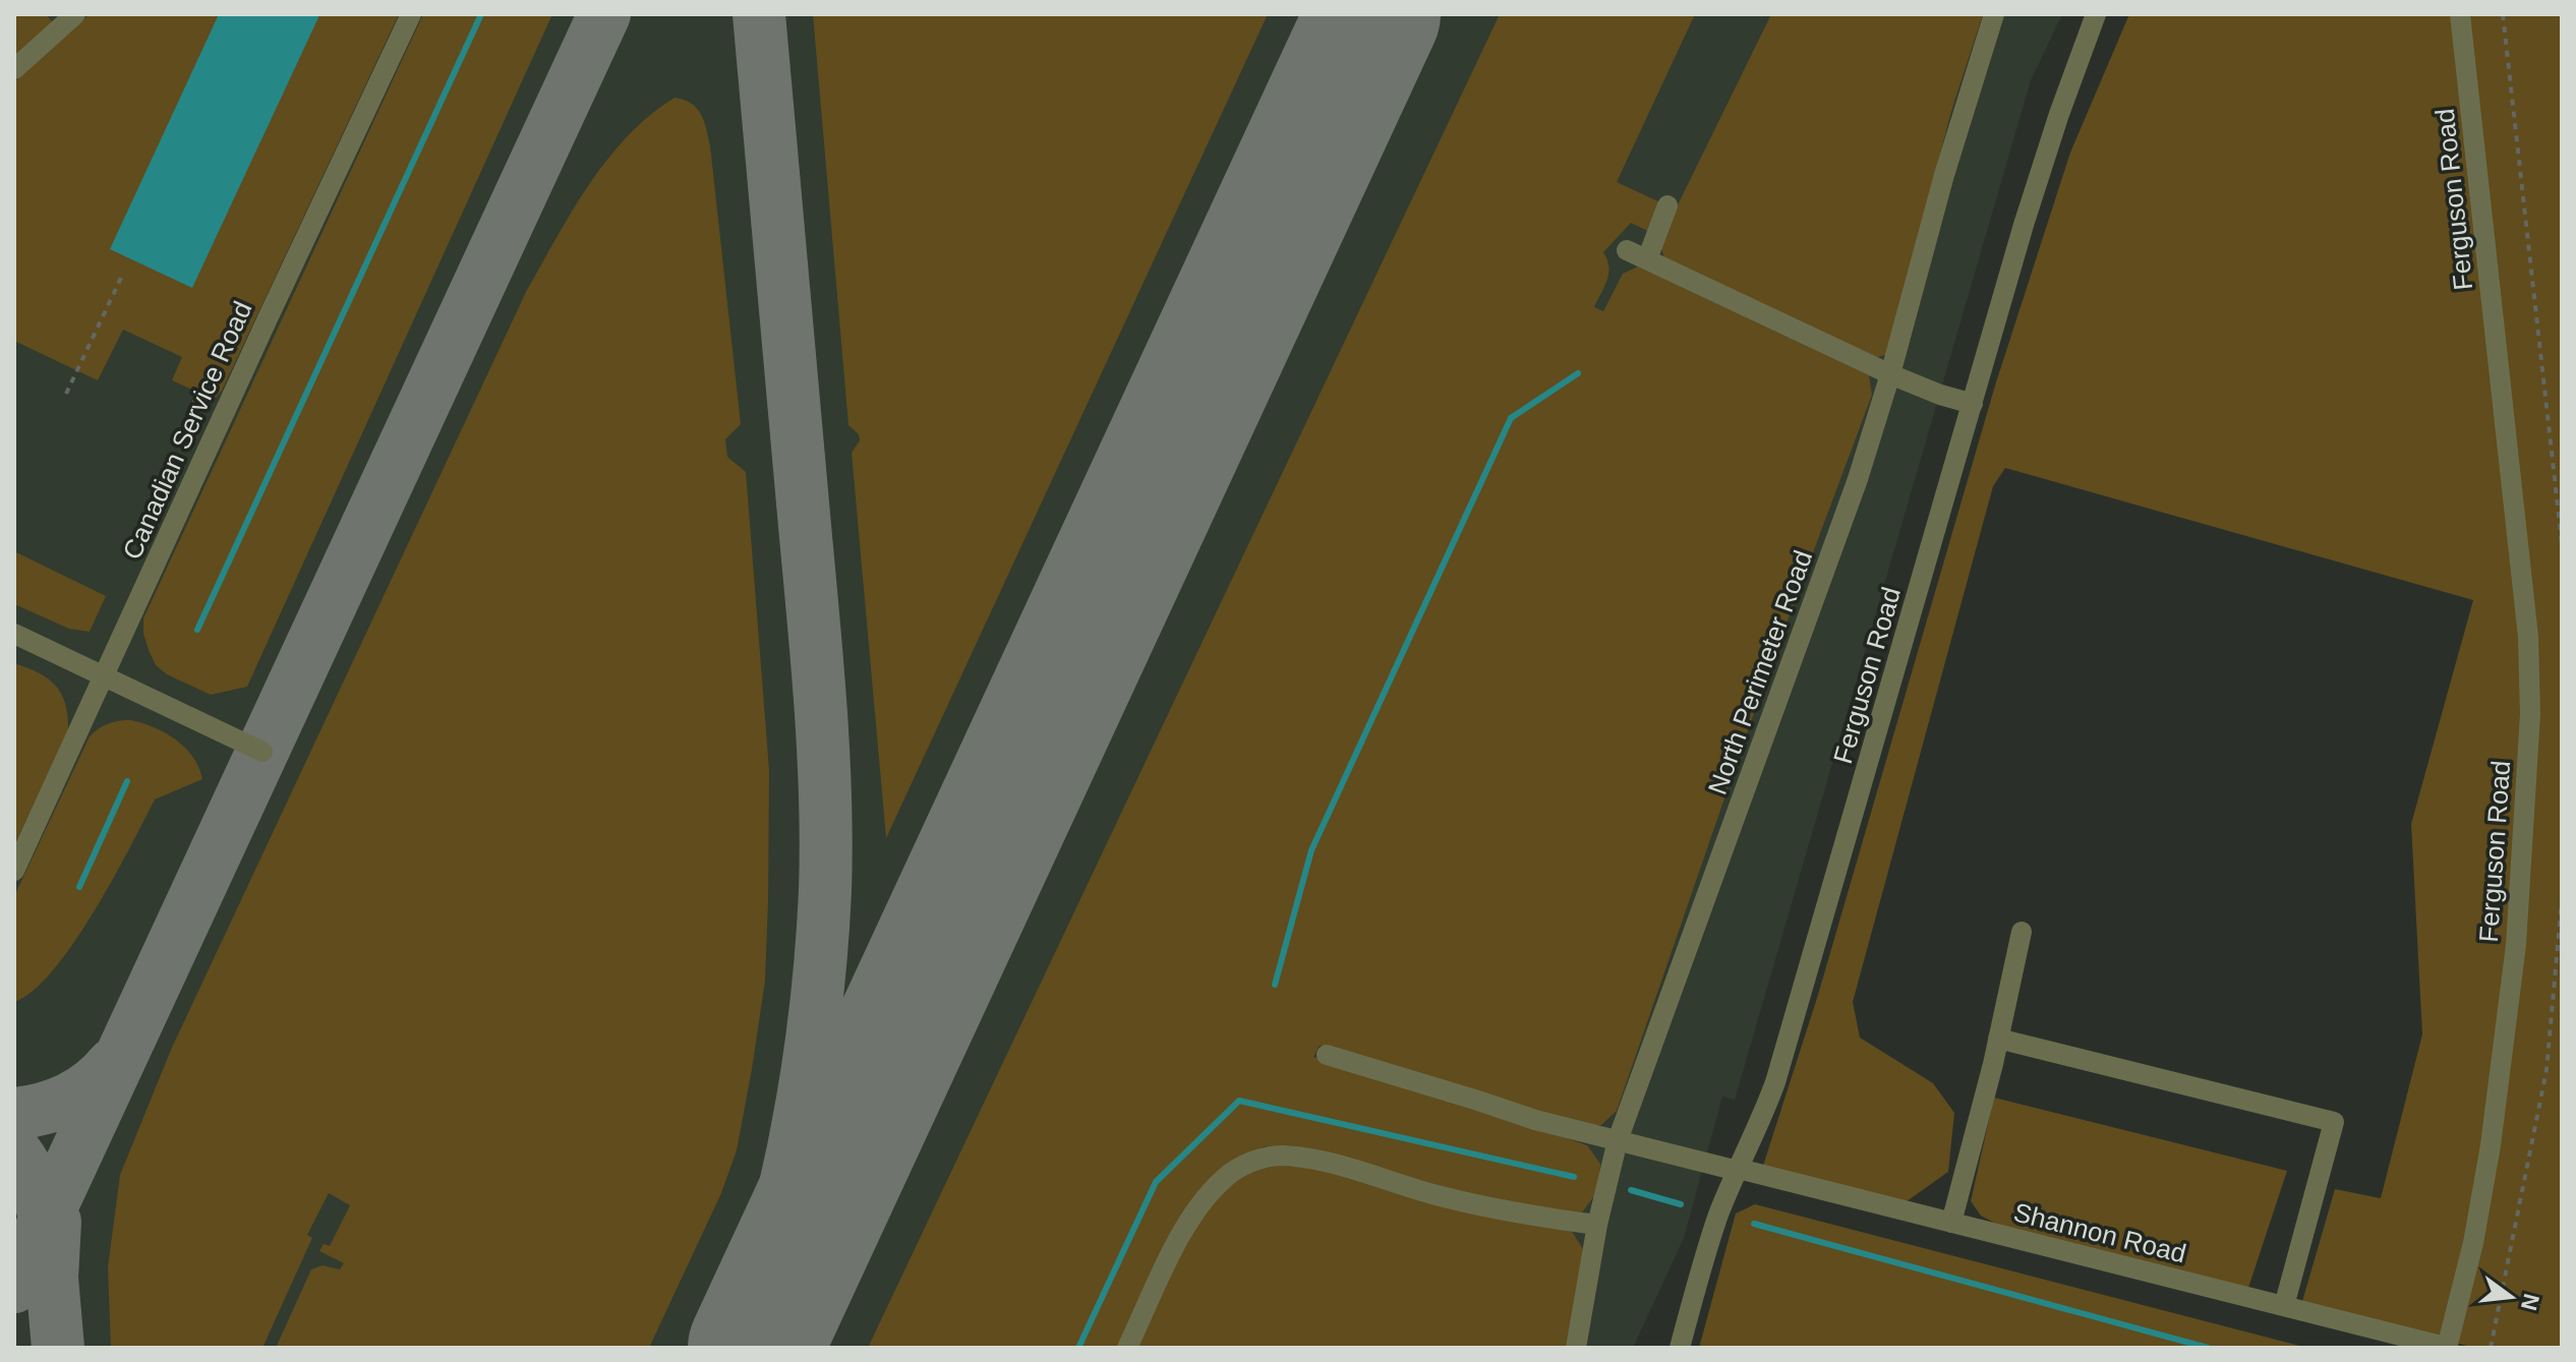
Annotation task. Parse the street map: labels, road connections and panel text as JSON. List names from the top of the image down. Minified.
{"streets":{"street":["Ferguson Road","Canadian Service Road","North Perimeter Road","Shannon Road"]},"crossings":[["Ferguson Road","Shannon Road"],["North Perimeter Road","Shannon Road"]],"north":"right"}
